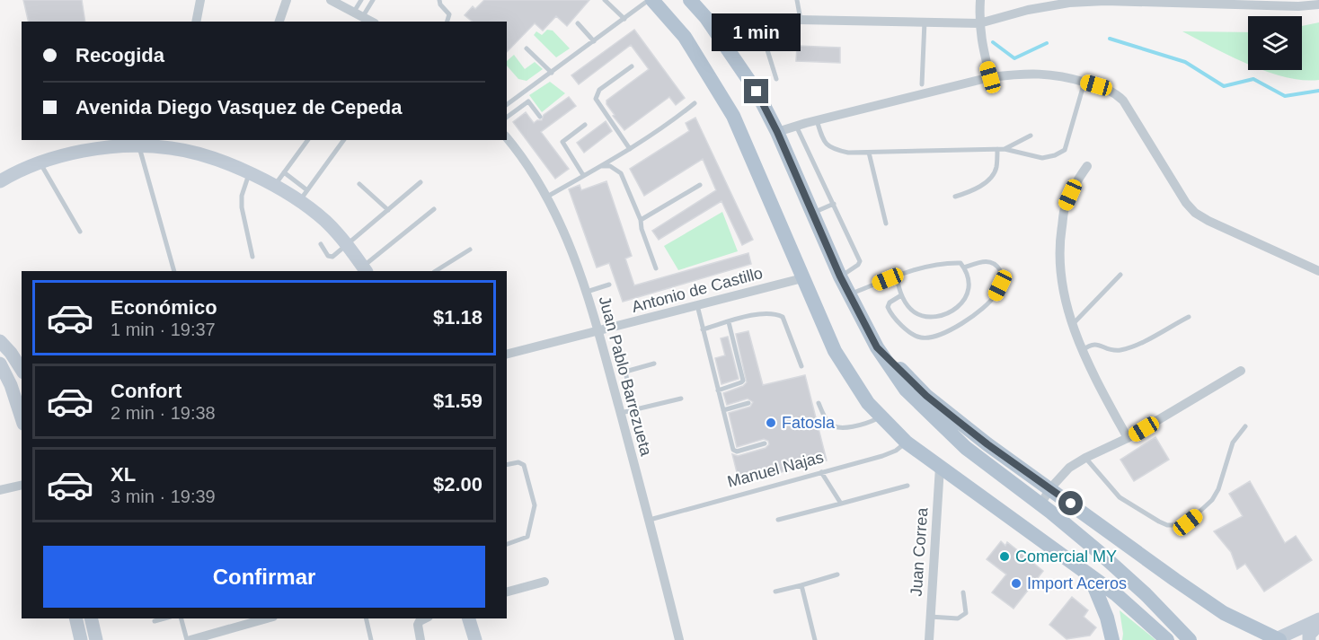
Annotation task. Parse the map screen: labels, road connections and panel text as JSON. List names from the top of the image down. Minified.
{"streets":{"street":["Antonio de Castillo","Juan Pablo Barrezueta","Juan Correa"],"lane":["Manuel Najas"]},"crossings":[["Antonio de Castillo","Juan Pablo Barrezueta"],["Juan Pablo Barrezueta","Manuel Najas"]],"places":["Fatosla","Comercial MY","Import Aceros"],"page":{"bubble":"1 min","banner":["Recogida","Avenida Diego Vasquez de Cepeda"],"list":[{"name":"Económico","note":"1 min · 19:37","value":"$1.18"},{"name":"Confort","note":"2 min · 19:38","value":"$1.59"},{"name":"XL","note":"3 min · 19:39","value":"$2.00"}],"buttons":"Confirmar"}}
